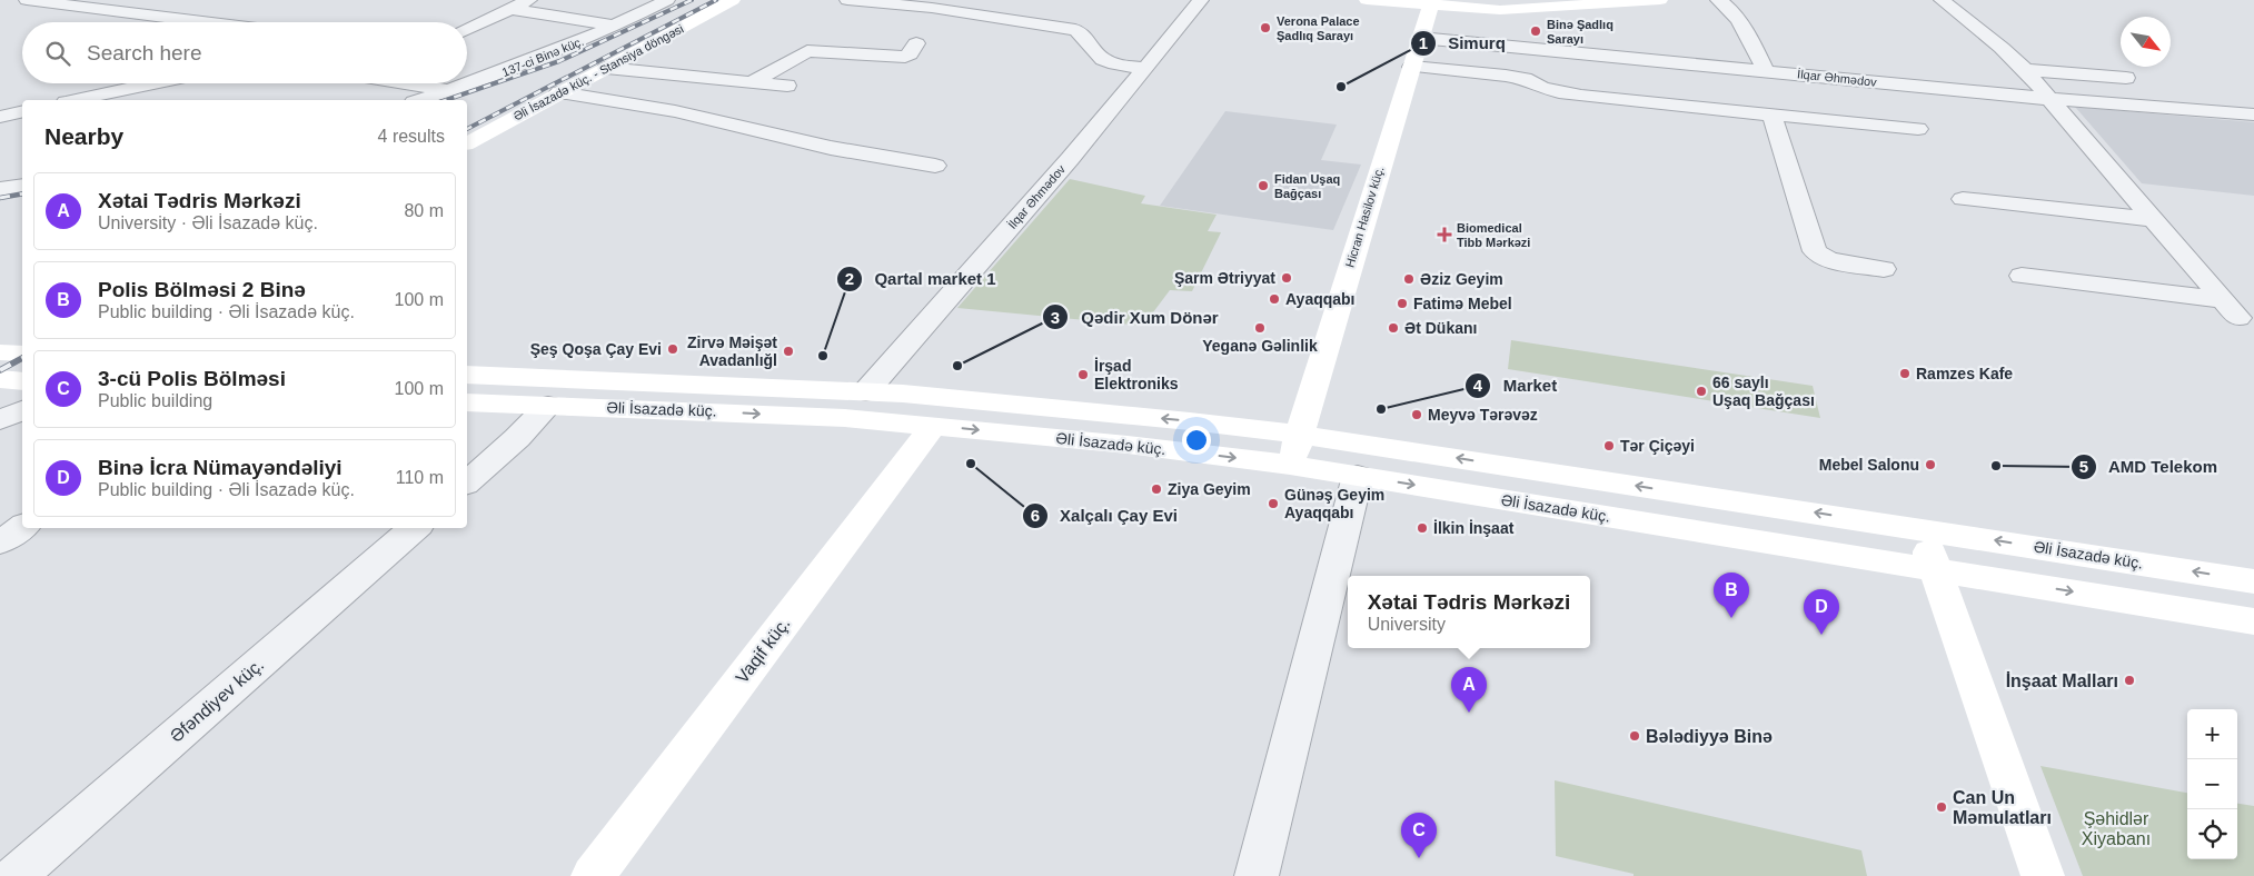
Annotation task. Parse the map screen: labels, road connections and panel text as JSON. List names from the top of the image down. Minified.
{"streets":{"main road":["Əli İsazadə küç. - Stansiya döngəsi","Hicran Hasilov küç.","Əli İsazadə küç.","Vaqif küç."],"street":["137-ci Binə küç.","İlqar Əhmədov","Əfəndiyev küç."]},"crossings":[["İlqar Əhmədov","Hicran Hasilov küç."],["İlqar Əhmədov","Əli İsazadə küç."],["Hicran Hasilov küç.","Əli İsazadə küç."],["Əli İsazadə küç.","Vaqif küç."]],"parks":["Şəhidlər Xiyabanı"],"places":{"other":["Verona Palace Şadlıq Sarayı","Binə Şadlıq Sarayı","Simurq","Fidan Uşaq Bağçası","Şarm Ətriyyat","Əziz Geyim","Ayaqqabı","Fatimə Mebel","Yeganə Gəlinlik","Ət Dükanı","Şeş Qoşa Çay Evi","Zirvə Məişət Avadanlığl","Qartal market 1","Qədir Xum Dönər","Ramzes Kafe","İrşad Elektroniks","66 saylı Uşaq Bağçası","Market","Meyvə Tərəvəz","Tər Çiçəyi","Xalçalı Çay Evi","Mebel Salonu","AMD Telekom","Ziya Geyim","Günəş Geyim Ayaqqabı","İlkin İnşaat","İnşaat Malları","Bələdiyyə Binə","Can Un Məmulatları"],"health":["Biomedical Tibb Mərkəzi"]},"north":"bottom right","page":{"search":"Search here","heading":["Nearby","4 results"],"list":[{"mark":"A","name":"Xətai Tədris Mərkəzi","note":"University · Əli İsazadə küç.","value":"80 m"},{"mark":"B","name":"Polis Bölməsi 2 Binə","note":"Public building · Əli İsazadə küç.","value":"100 m"},{"mark":"C","name":"3-cü Polis Bölməsi","note":"Public building","value":"100 m"},{"mark":"D","name":"Binǝ İcra Nümayəndəliyi","note":"Public building · Əli İsazadə küç.","value":"110 m"}],"pins":["B","D","A","C"],"popup":["Xətai Tədris Mərkəzi","University"],"map_buttons":["+","−"]}}
